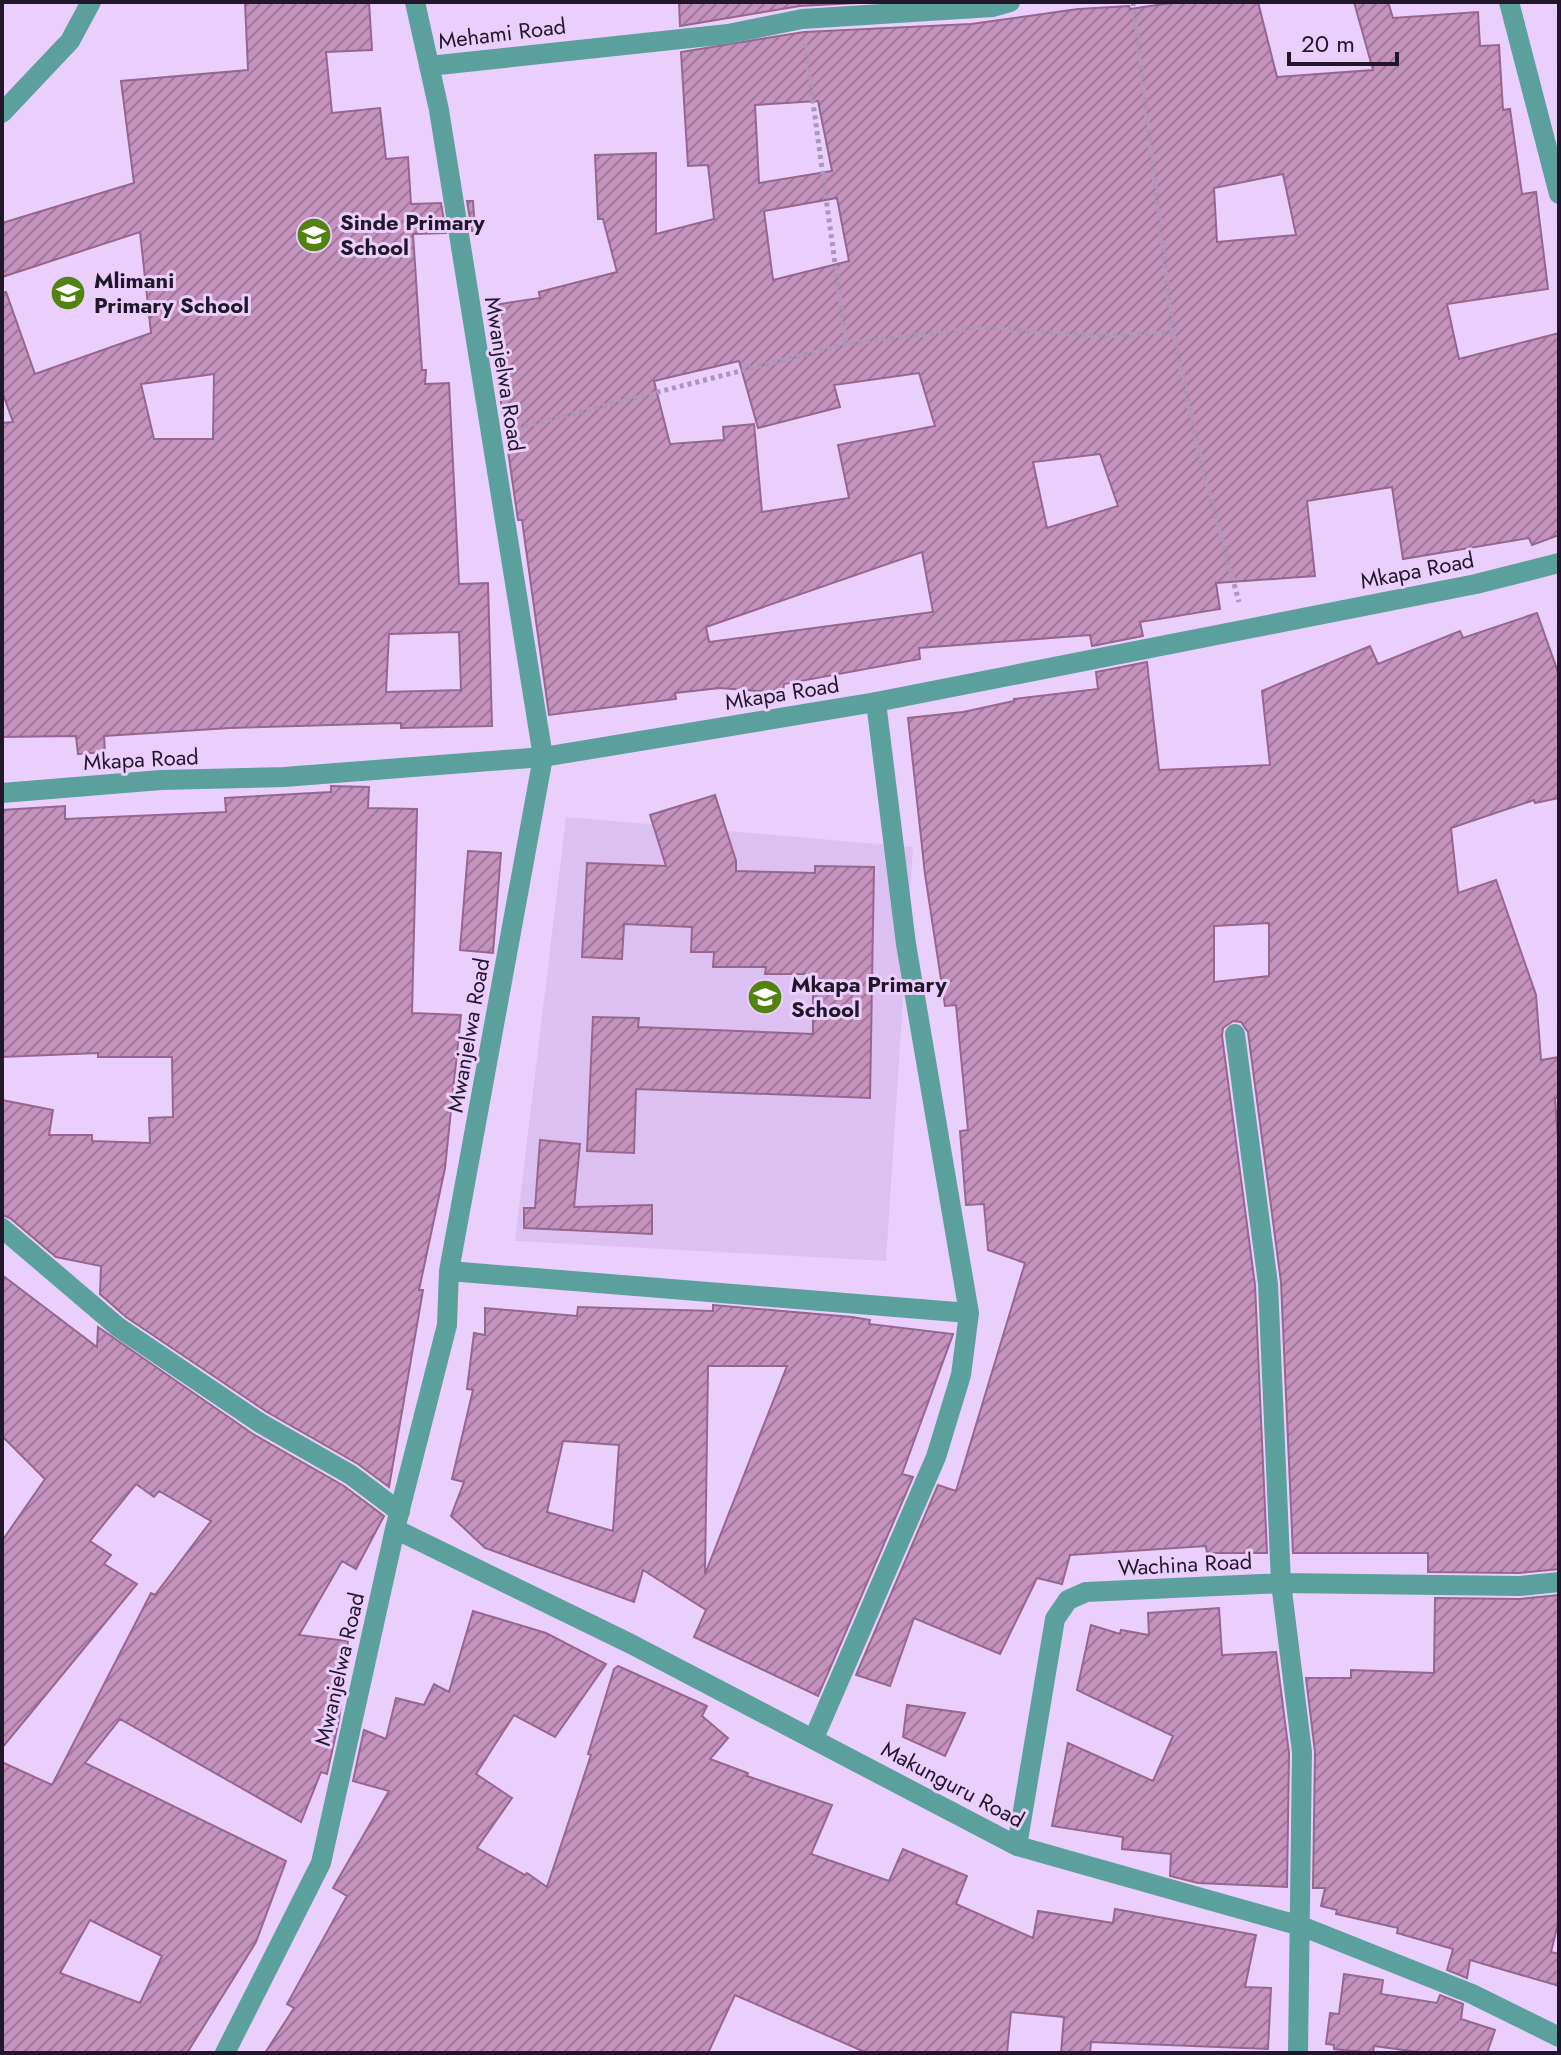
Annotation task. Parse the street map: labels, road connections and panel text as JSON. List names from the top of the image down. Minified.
{"streets":{"street":["Mehami Road","Mwanjelwa Road","Mkapa Road","Wachina Road","Makunguru Road"]},"crossings":[["Mehami Road","Mwanjelwa Road"],["Mwanjelwa Road","Mkapa Road"],["Mwanjelwa Road","Makunguru Road"],["Wachina Road","Makunguru Road"]],"places":{"school or university":["Sinde Primary School","Mlimani Primary School","Mkapa Primary School"]},"scale_bar":"20 m"}
